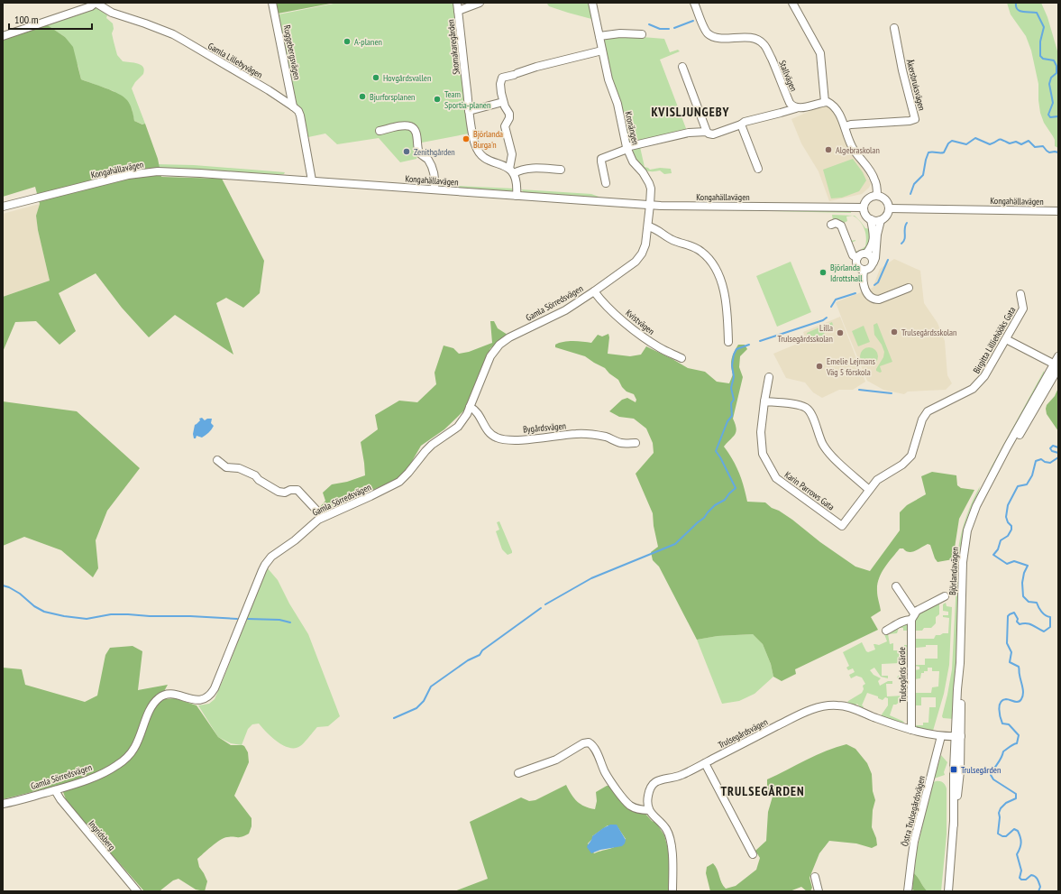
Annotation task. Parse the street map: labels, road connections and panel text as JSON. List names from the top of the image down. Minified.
{"streets":{"street":["Skomakaregården","Ruggebergsvägen","Gamla Lillebyvägen","Stallvägen","Åkersbruksvägen","Kronängen","Kongahällavägen","Gamla Sörredsvägen","Kvistvägen","Birgitta Lilliehööks Gata","Bygårdsvägen","Karin Parrows Gata","Björlandavägen","Trulsegårds Gärde","Trulsegårdsvägen","Östra Trulsegårdsvägen","Ingridsberg"]},"crossings":[["Ruggebergsvägen","Gamla Lillebyvägen"],["Gamla Lillebyvägen","Kongahällavägen"],["Kronängen","Kongahällavägen"],["Kronängen","Gamla Sörredsvägen"],["Kongahällavägen","Gamla Sörredsvägen"],["Gamla Sörredsvägen","Kvistvägen"],["Gamla Sörredsvägen","Bygårdsvägen"],["Gamla Sörredsvägen","Ingridsberg"],["Birgitta Lilliehööks Gata","Karin Parrows Gata"],["Birgitta Lilliehööks Gata","Björlandavägen"],["Björlandavägen","Trulsegårdsvägen"],["Trulsegårds Gärde","Trulsegårdsvägen"],["Trulsegårdsvägen","Östra Trulsegårdsvägen"]],"districts":["KVISLJUNGEBY","TRULSEGÅRDEN"],"places":{"other":["A-planen","Hovgårdsvallen","Bjurforsplanen","Team Sportia-planen","Björlanda Burga'n","Algebraskolan","Zenithgården","Björlanda Idrottshall","Trulsegårdsskolan","Lilla Trulsegårdsskolan","Emelie Lejmans Väg 5 förskola"],"transit":["Trulsegården"]},"scale_bar":"100 m"}
